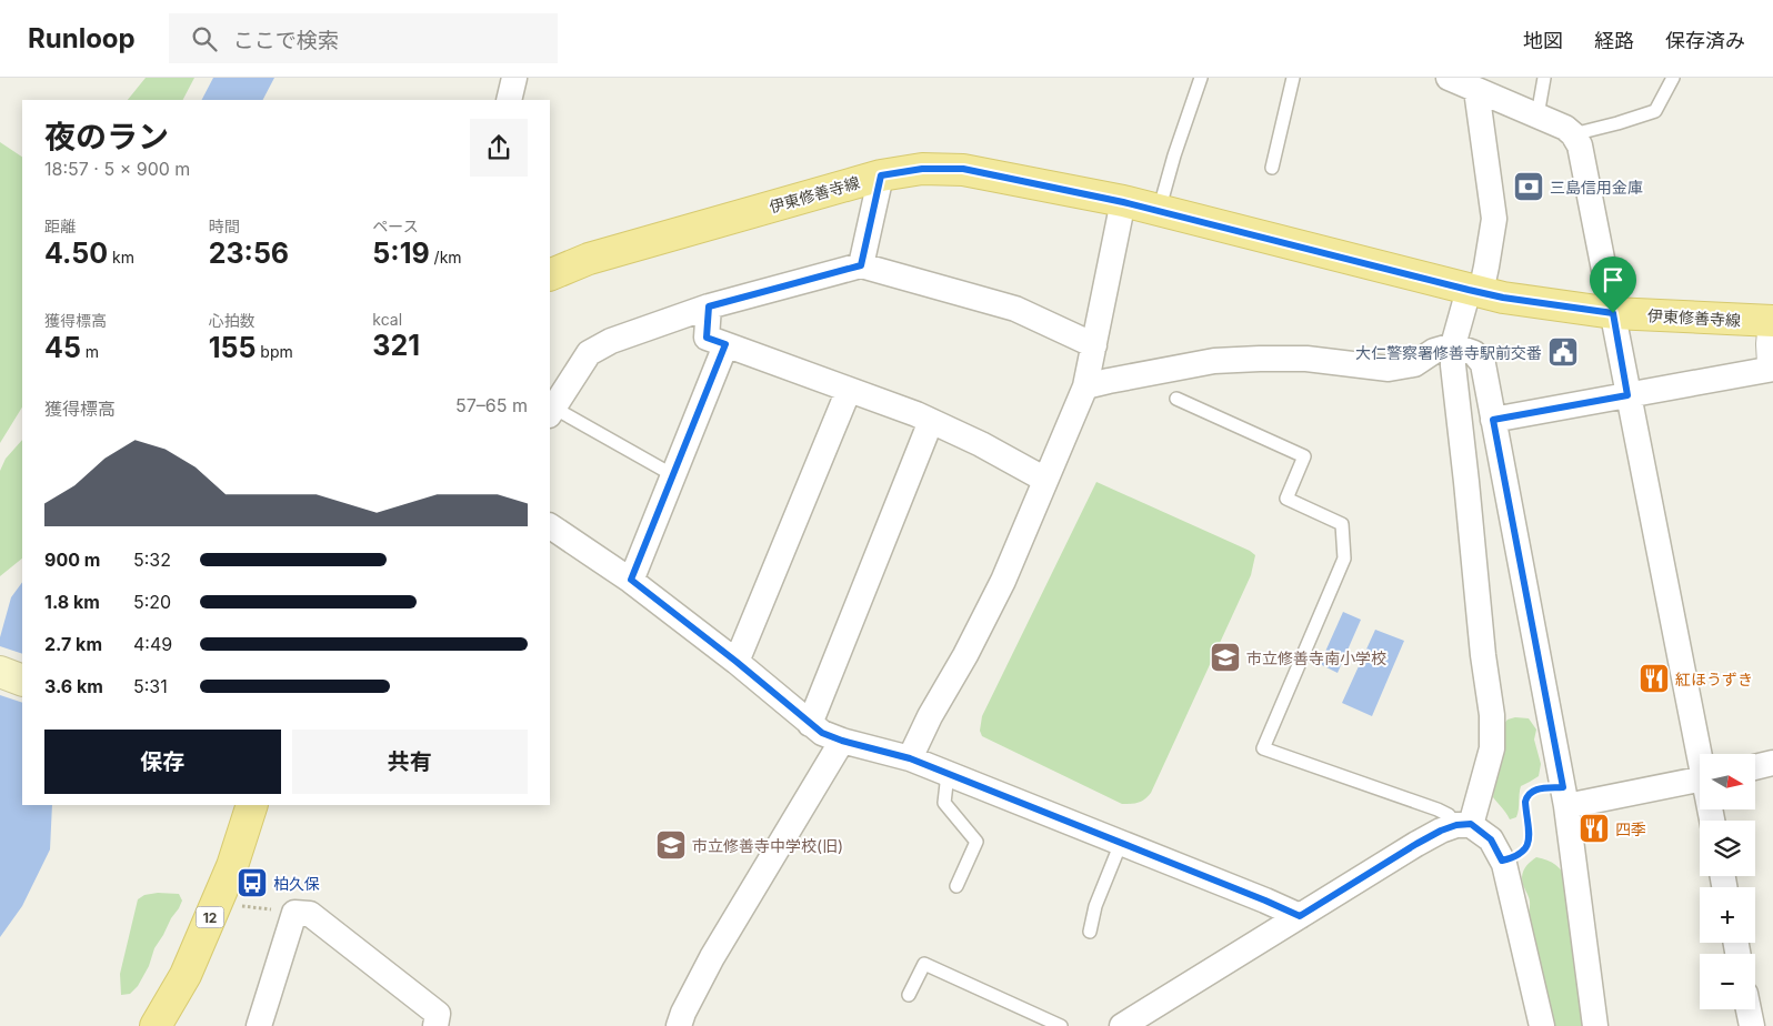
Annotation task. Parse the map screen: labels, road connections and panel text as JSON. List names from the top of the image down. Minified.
{"streets":{"main road":["伊東修善寺線","12"]},"places":{"bank":["三島信用金庫"],"public building":["大仁警察署修善寺駅前交番"],"school or university":["市立修善寺南小学校","市立修善寺中学校(旧)"],"restaurant":["紅ほうずき","四季"],"bus stop":["柏久保"]},"north":"right","page":{"header":"Runloop","search":"ここで検索","nav":["地図","経路","保存済み"],"heading":["夜のラン","18:57 · 5 × 900 m"],"stats":[["距離","4.50 km"],["時間","23:56"],["ペース","5:19 /km"],["獲得標高","45 m"],["心拍数","155 bpm"],["kcal","321"]],"chart":["獲得標高","57–65 m"],"list":[{"name":"900 m","note":"5:32"},{"name":"1.8 km","note":"5:20"},{"name":"2.7 km","note":"4:49"},{"name":"3.6 km","note":"5:31"}],"buttons":["保存","共有"],"map_buttons":["+","−"]}}
